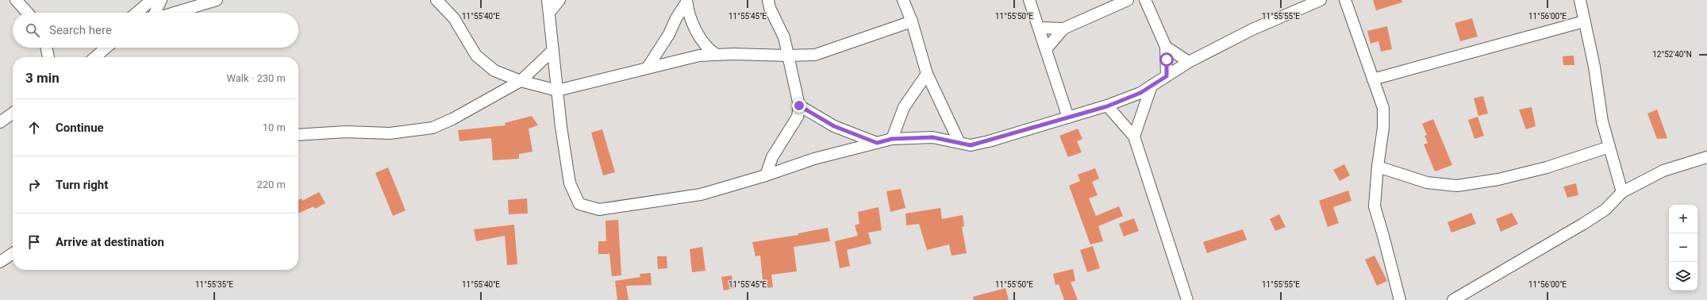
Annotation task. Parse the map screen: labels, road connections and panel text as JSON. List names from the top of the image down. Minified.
{"page":{"search":"Search here","heading":["3 min","Walk · 230 m"],"list":[["Continue","10 m"],["Turn right","220 m"],"Arrive at destination"],"map_buttons":["+","−"]},"coordinates":["11°55'40\"E","11°55'45\"E","11°55'50\"E","11°55'55\"E","11°56'00\"E","12°52'40\"N","11°55'35\"E"]}
